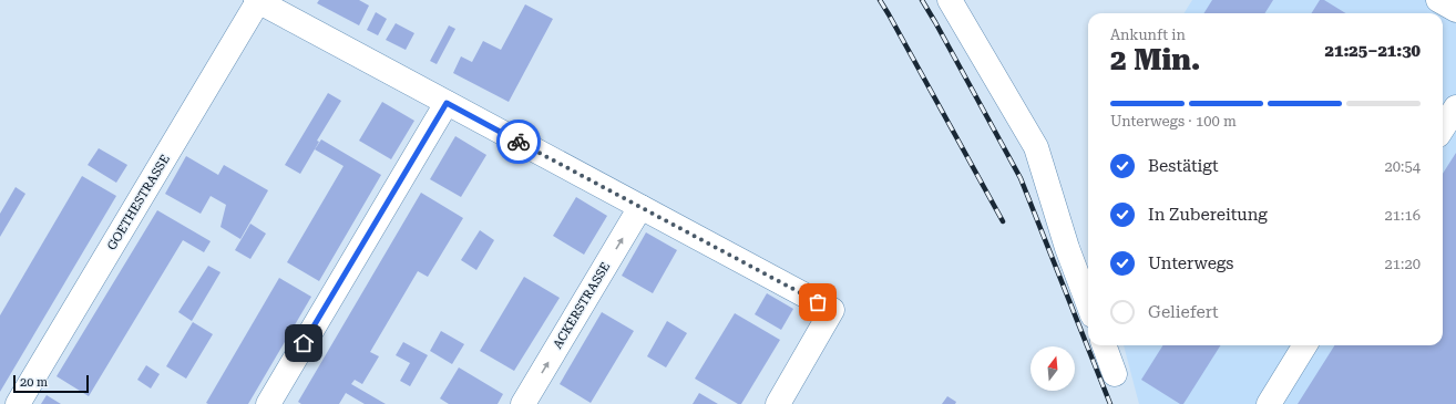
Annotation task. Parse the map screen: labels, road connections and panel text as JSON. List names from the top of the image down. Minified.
{"streets":{"street":["GOETHESTRASSE","ACKERSTRASSE"]},"one_way":["ACKERSTRASSE"],"scale_bar":"20 m","north":"top","page":{"heading":["2 Min.","Ankunft in","21:25–21:30"],"bar":"Unterwegs · 100 m","list":[["Bestätigt","20:54"],["In Zubereitung","21:16"],["Unterwegs","21:20"],"Geliefert"],"scale":"20 m"}}
